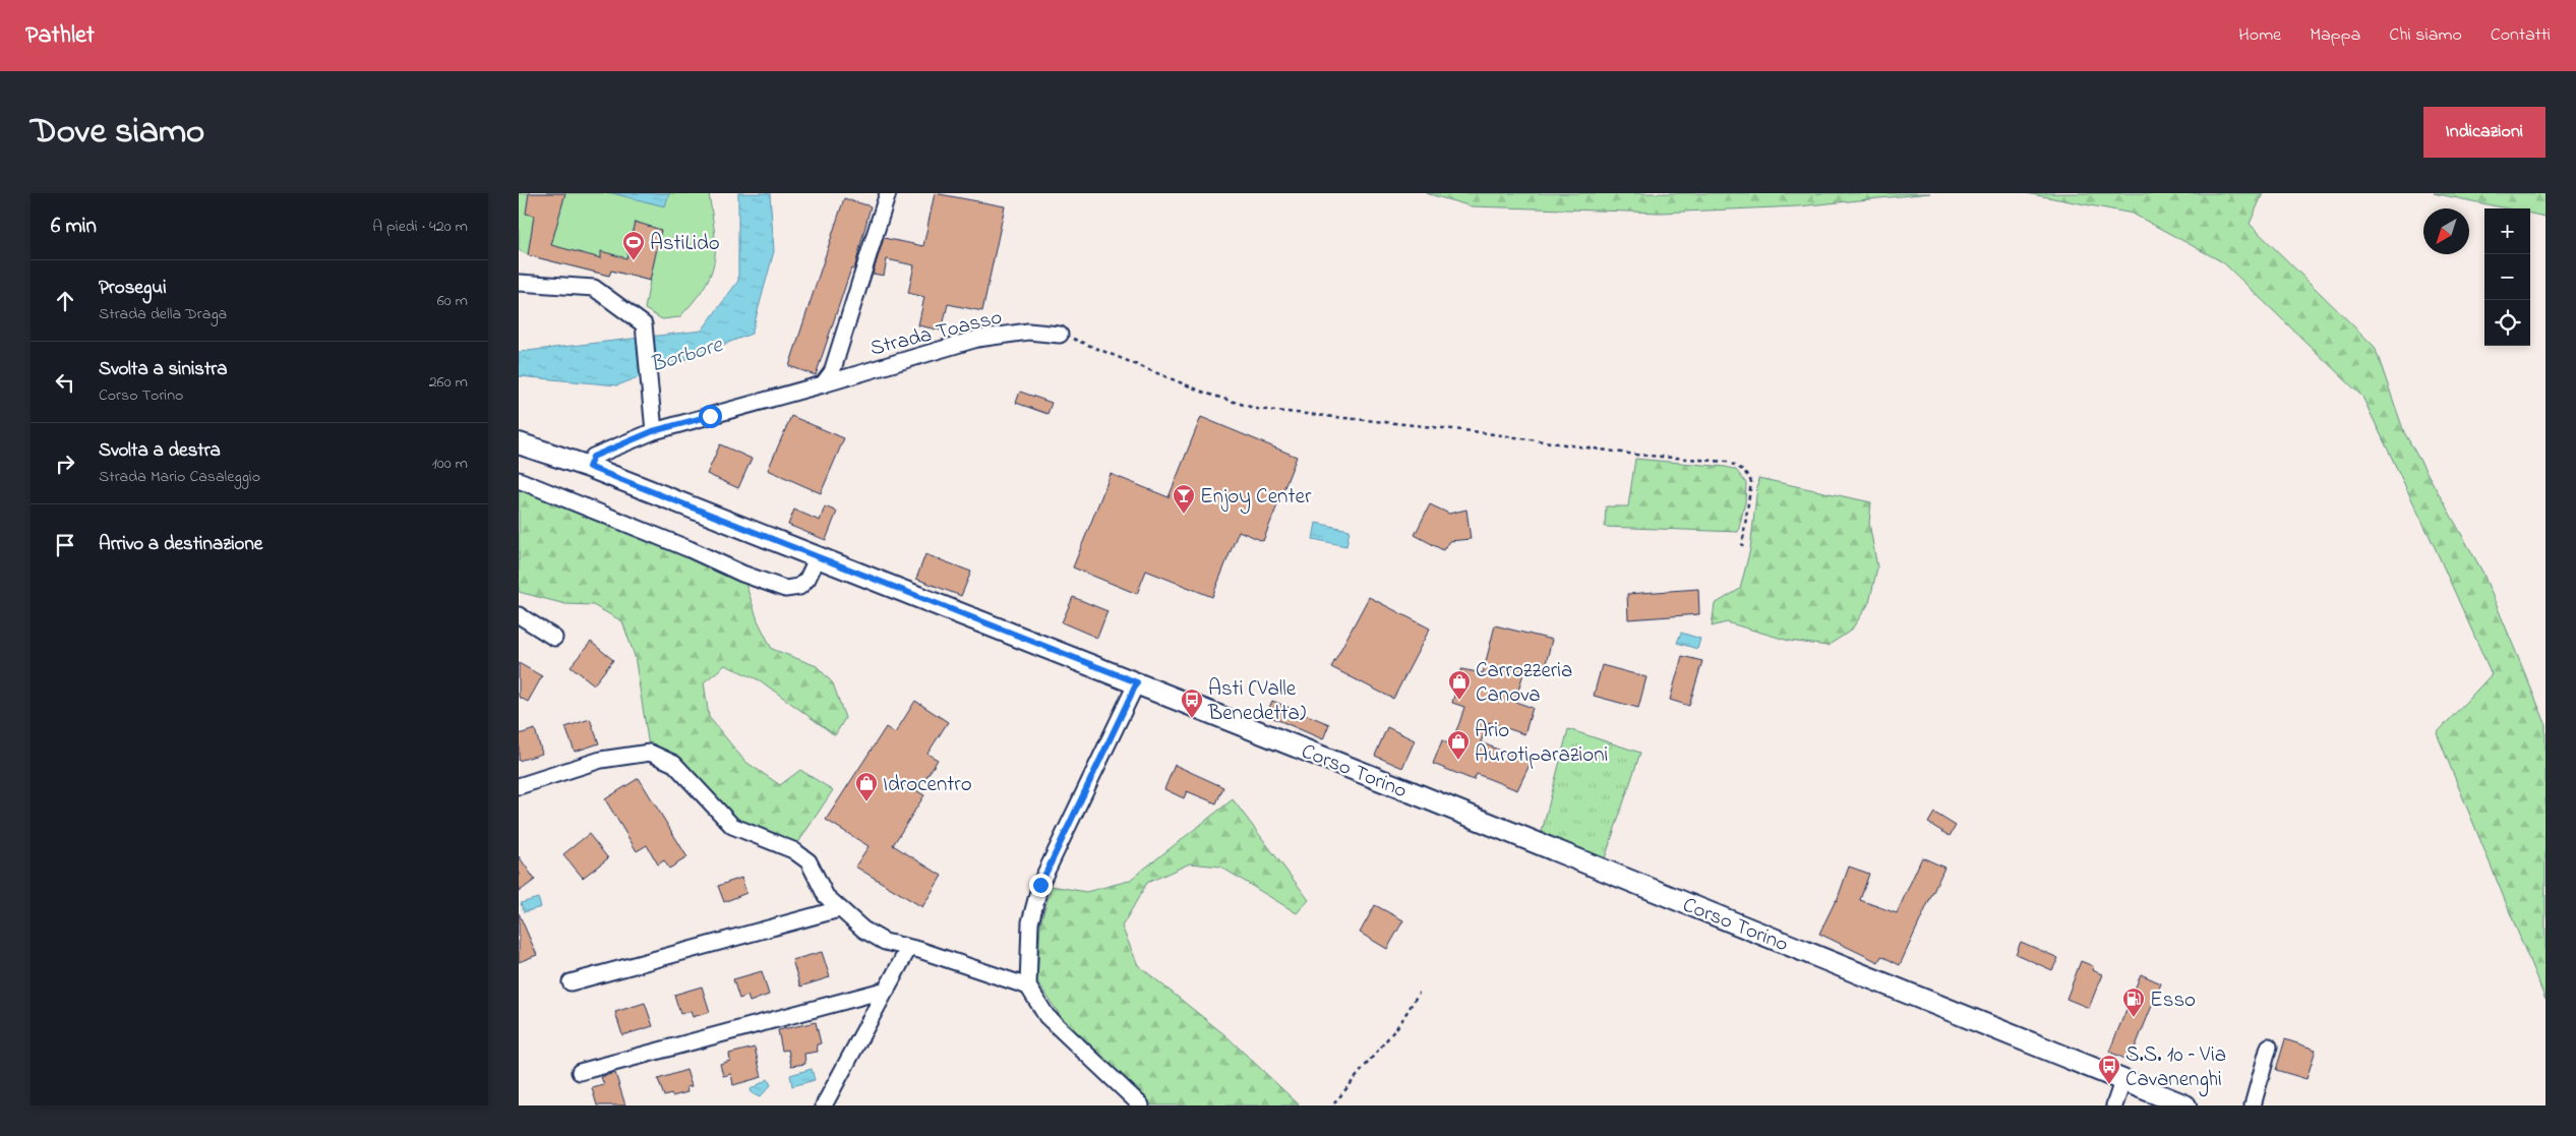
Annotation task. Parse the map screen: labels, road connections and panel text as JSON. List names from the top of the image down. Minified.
{"streets":{"main road":["Corso Torino"],"street":["Strada Toasso"]},"crossings":[["Strada Toasso","Corso Torino"]],"water":["Borbore"],"places":{"sports":["AstiLido"],"bar":["Enjoy Center"],"shop":["Carrozzeria Canova","Ario Aurotiparazioni","Idrocentro"],"bus stop":["Asti (Valle Benedetta)","S.S. 10 – Via Cavanenghi"],"fuel station":["Esso"]},"north":"bottom left","page":{"header":"Pathlet","nav":["Home","Mappa","Chi siamo","Contatti"],"title":"Dove siamo","buttons":"Indicazioni","heading":["6 min","A piedi · 420 m"],"map_buttons":["+","−"],"list":[["Prosegui","Strada della Draga","60 m"],["Svolta a sinistra","Corso Torino","260 m"],["Svolta a destra","Strada Mario Casaleggio","100 m"],"Arrivo a destinazione"]}}
